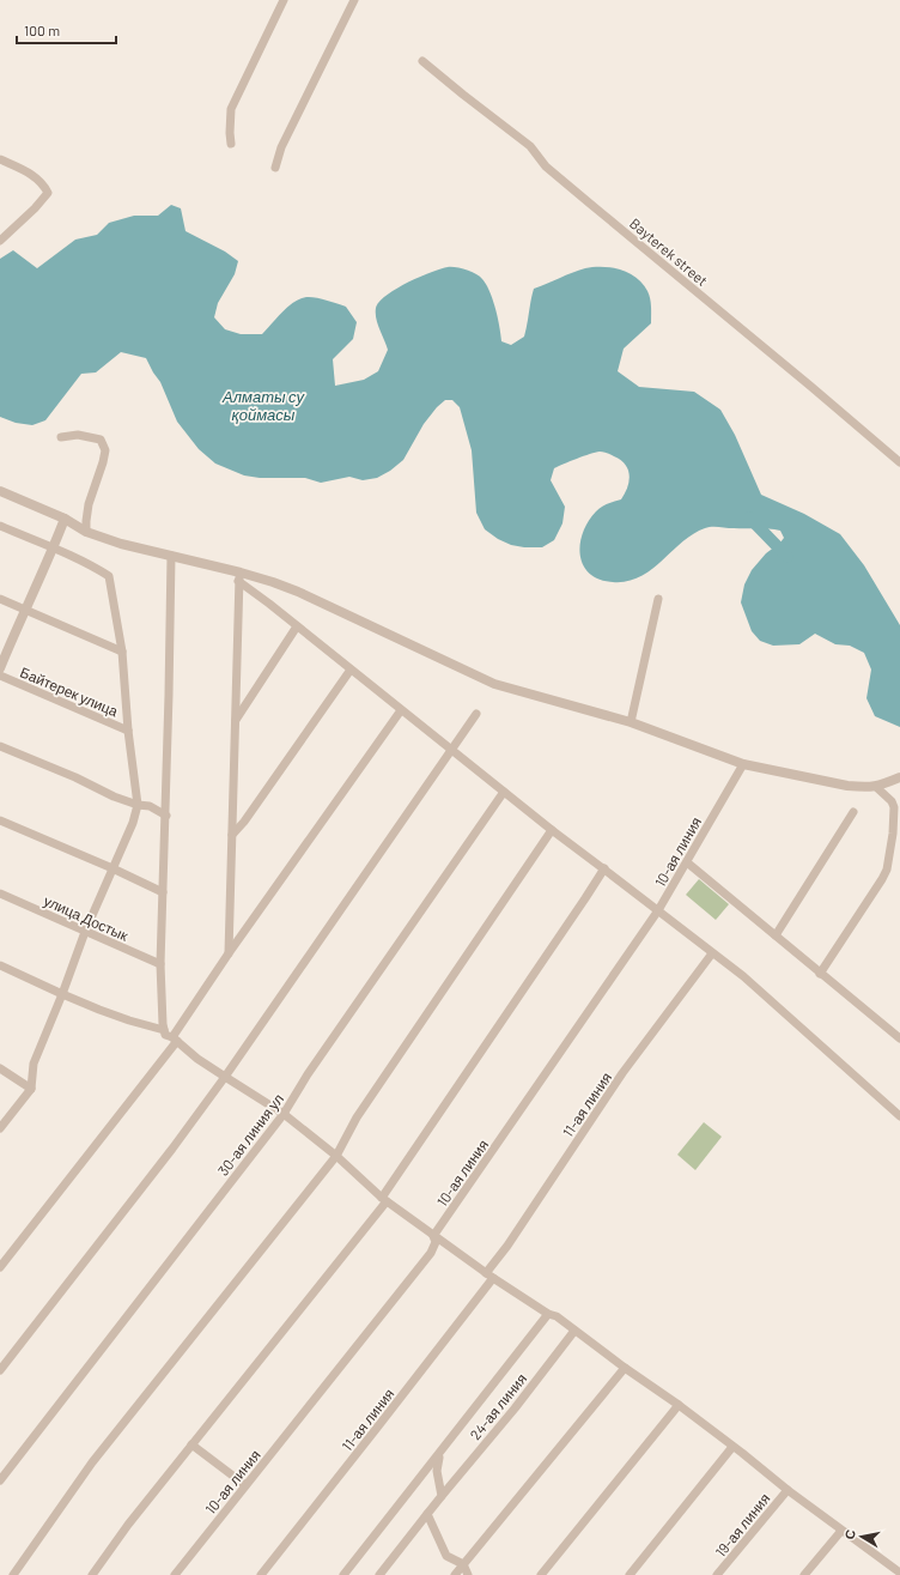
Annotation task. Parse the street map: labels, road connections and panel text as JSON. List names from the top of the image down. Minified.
{"streets":{"street":["Bayterek street","Байтерек улица","10-ая линия","улица Достык","11-ая линия","30-ая линия ул","24-ая линия","19-ая линия"]},"water":["Алматы су қоймасы"],"scale_bar":"100 m","north":"left"}
